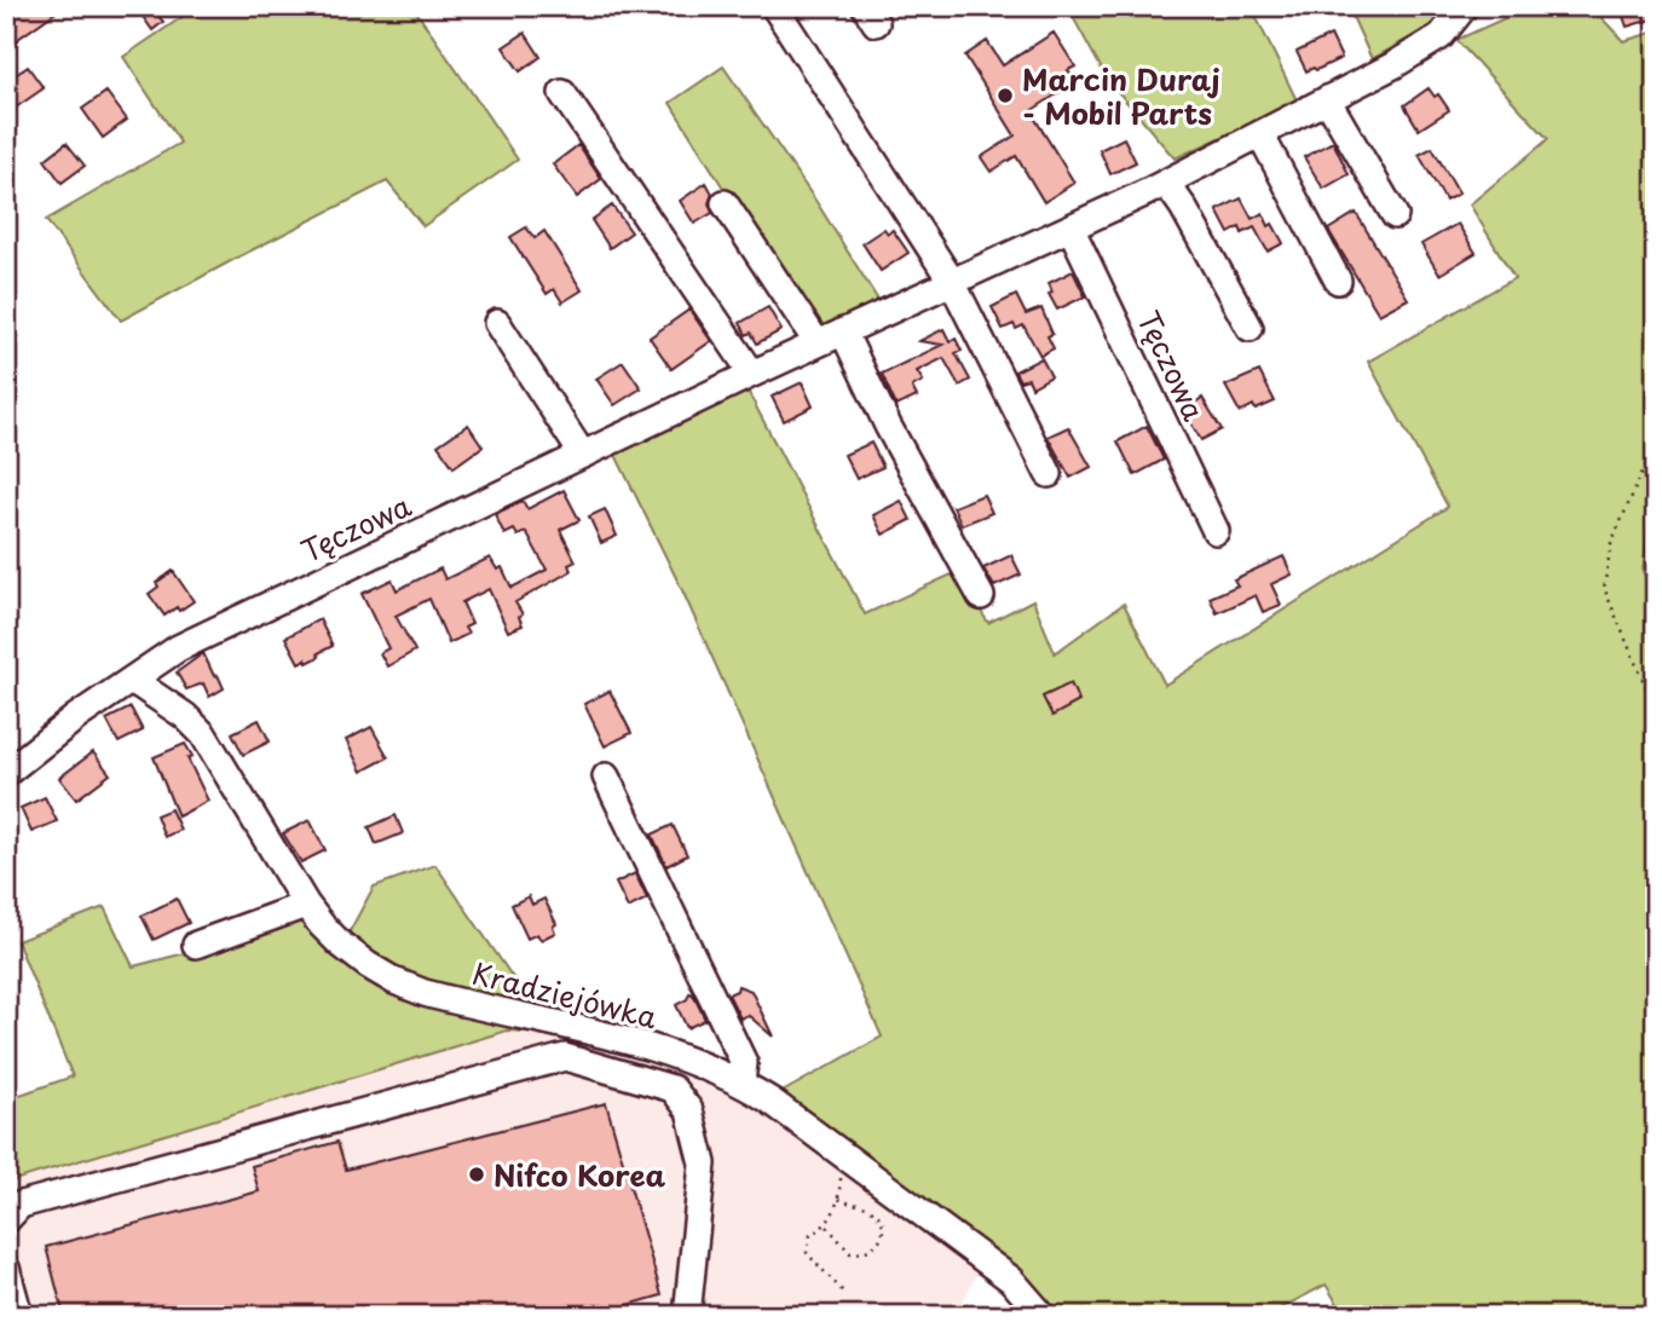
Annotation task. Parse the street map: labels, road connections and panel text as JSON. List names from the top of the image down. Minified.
{"streets":{"street":["Tęczowa","Kradziejówka"]},"crossings":[["Tęczowa","Kradziejówka"]],"places":["Marcin Duraj - Mobil Parts","Nifco Korea"]}
